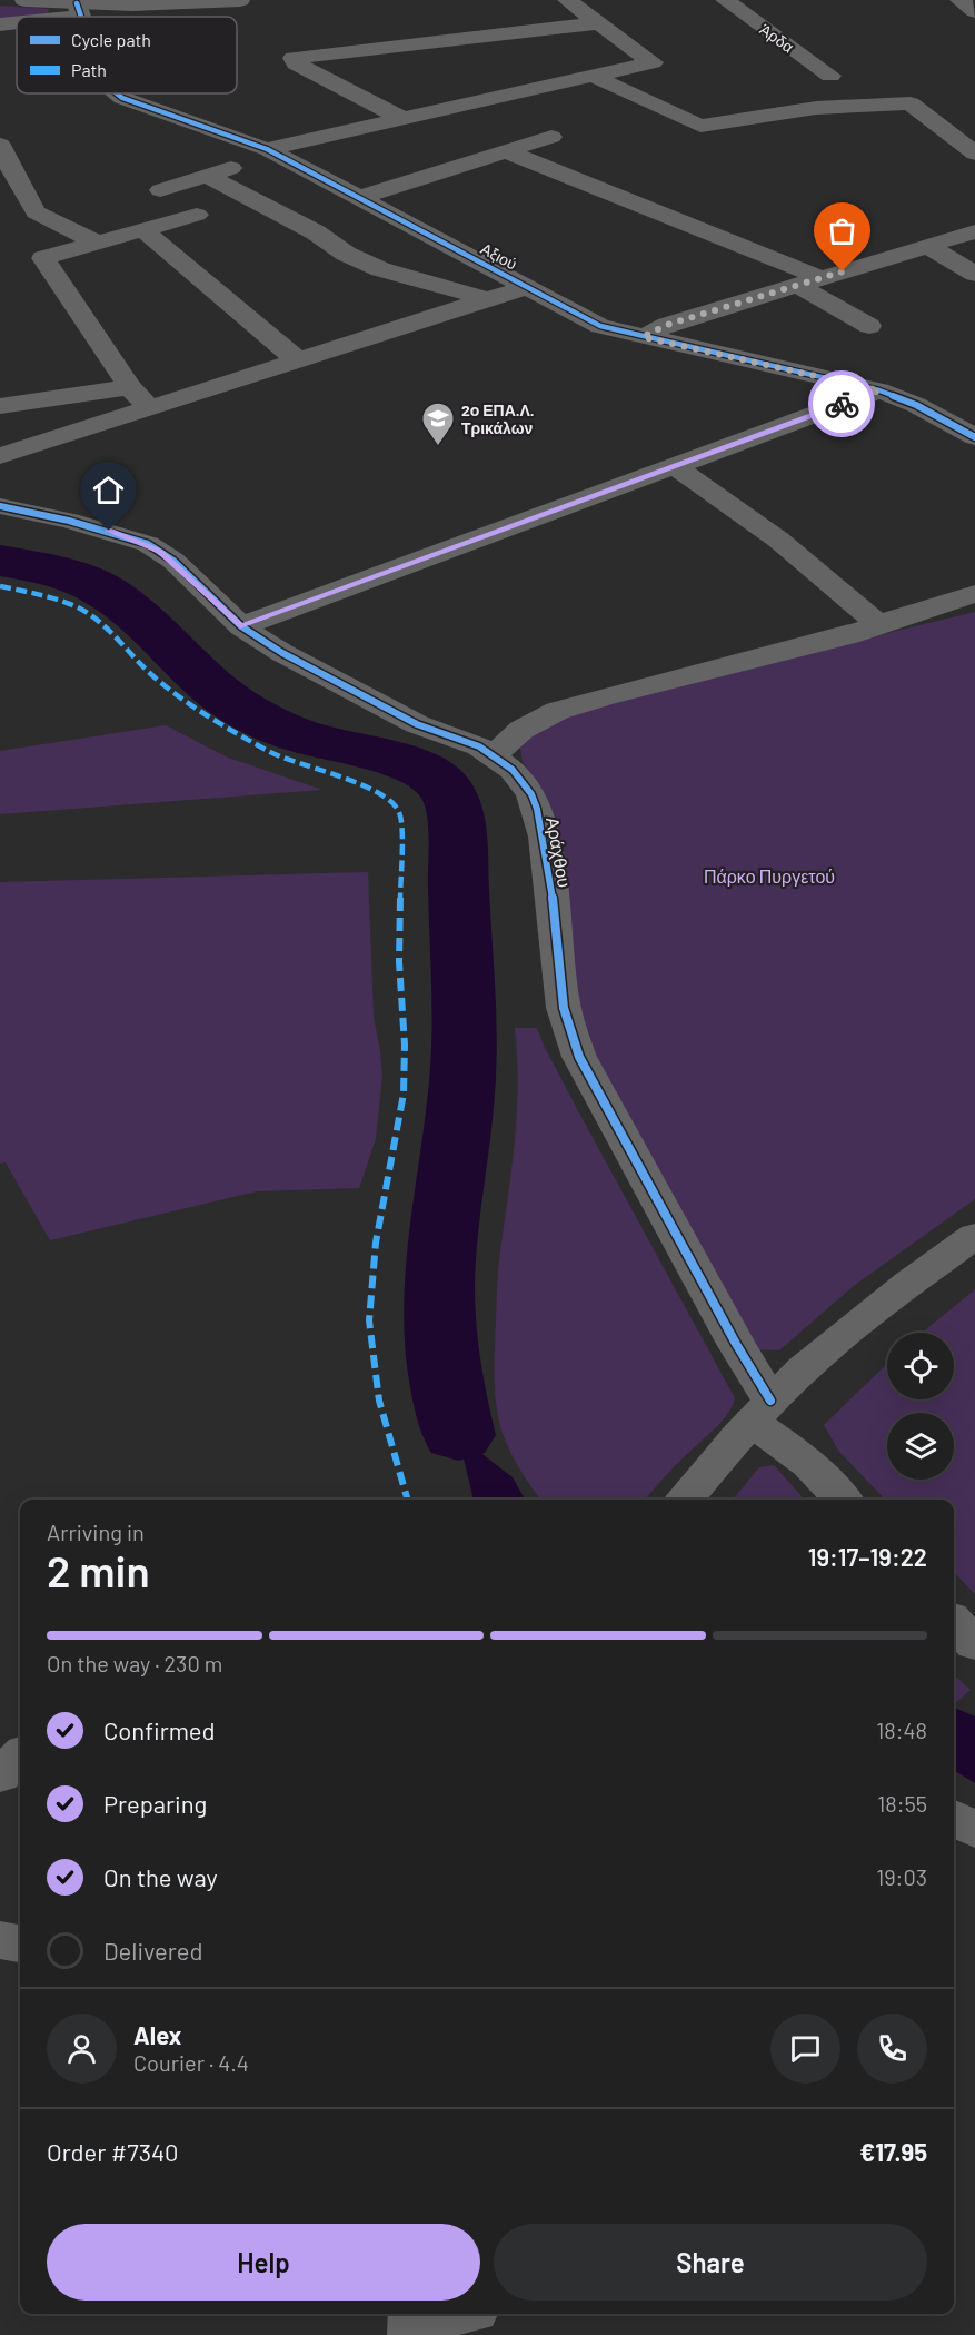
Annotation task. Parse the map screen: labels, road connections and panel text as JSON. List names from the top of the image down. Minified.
{"streets":{"street":["Άρδα","Αξιού","Αράχθου"]},"parks":["Πάρκο Πυργετού"],"places":{"school or university":["2ο ΕΠΑ.Λ. Τρικάλων"]},"legend":["Cycle path","Path"],"page":{"heading":["2 min","Arriving in","19:17–19:22"],"panel":["Alex","Courier · 4.4","Order #7340","€17.95"],"bar":"On the way · 230 m","list":[["Confirmed","18:48"],["Preparing","18:55"],["On the way","19:03"],"Delivered"],"buttons":["Help","Share"]}}
